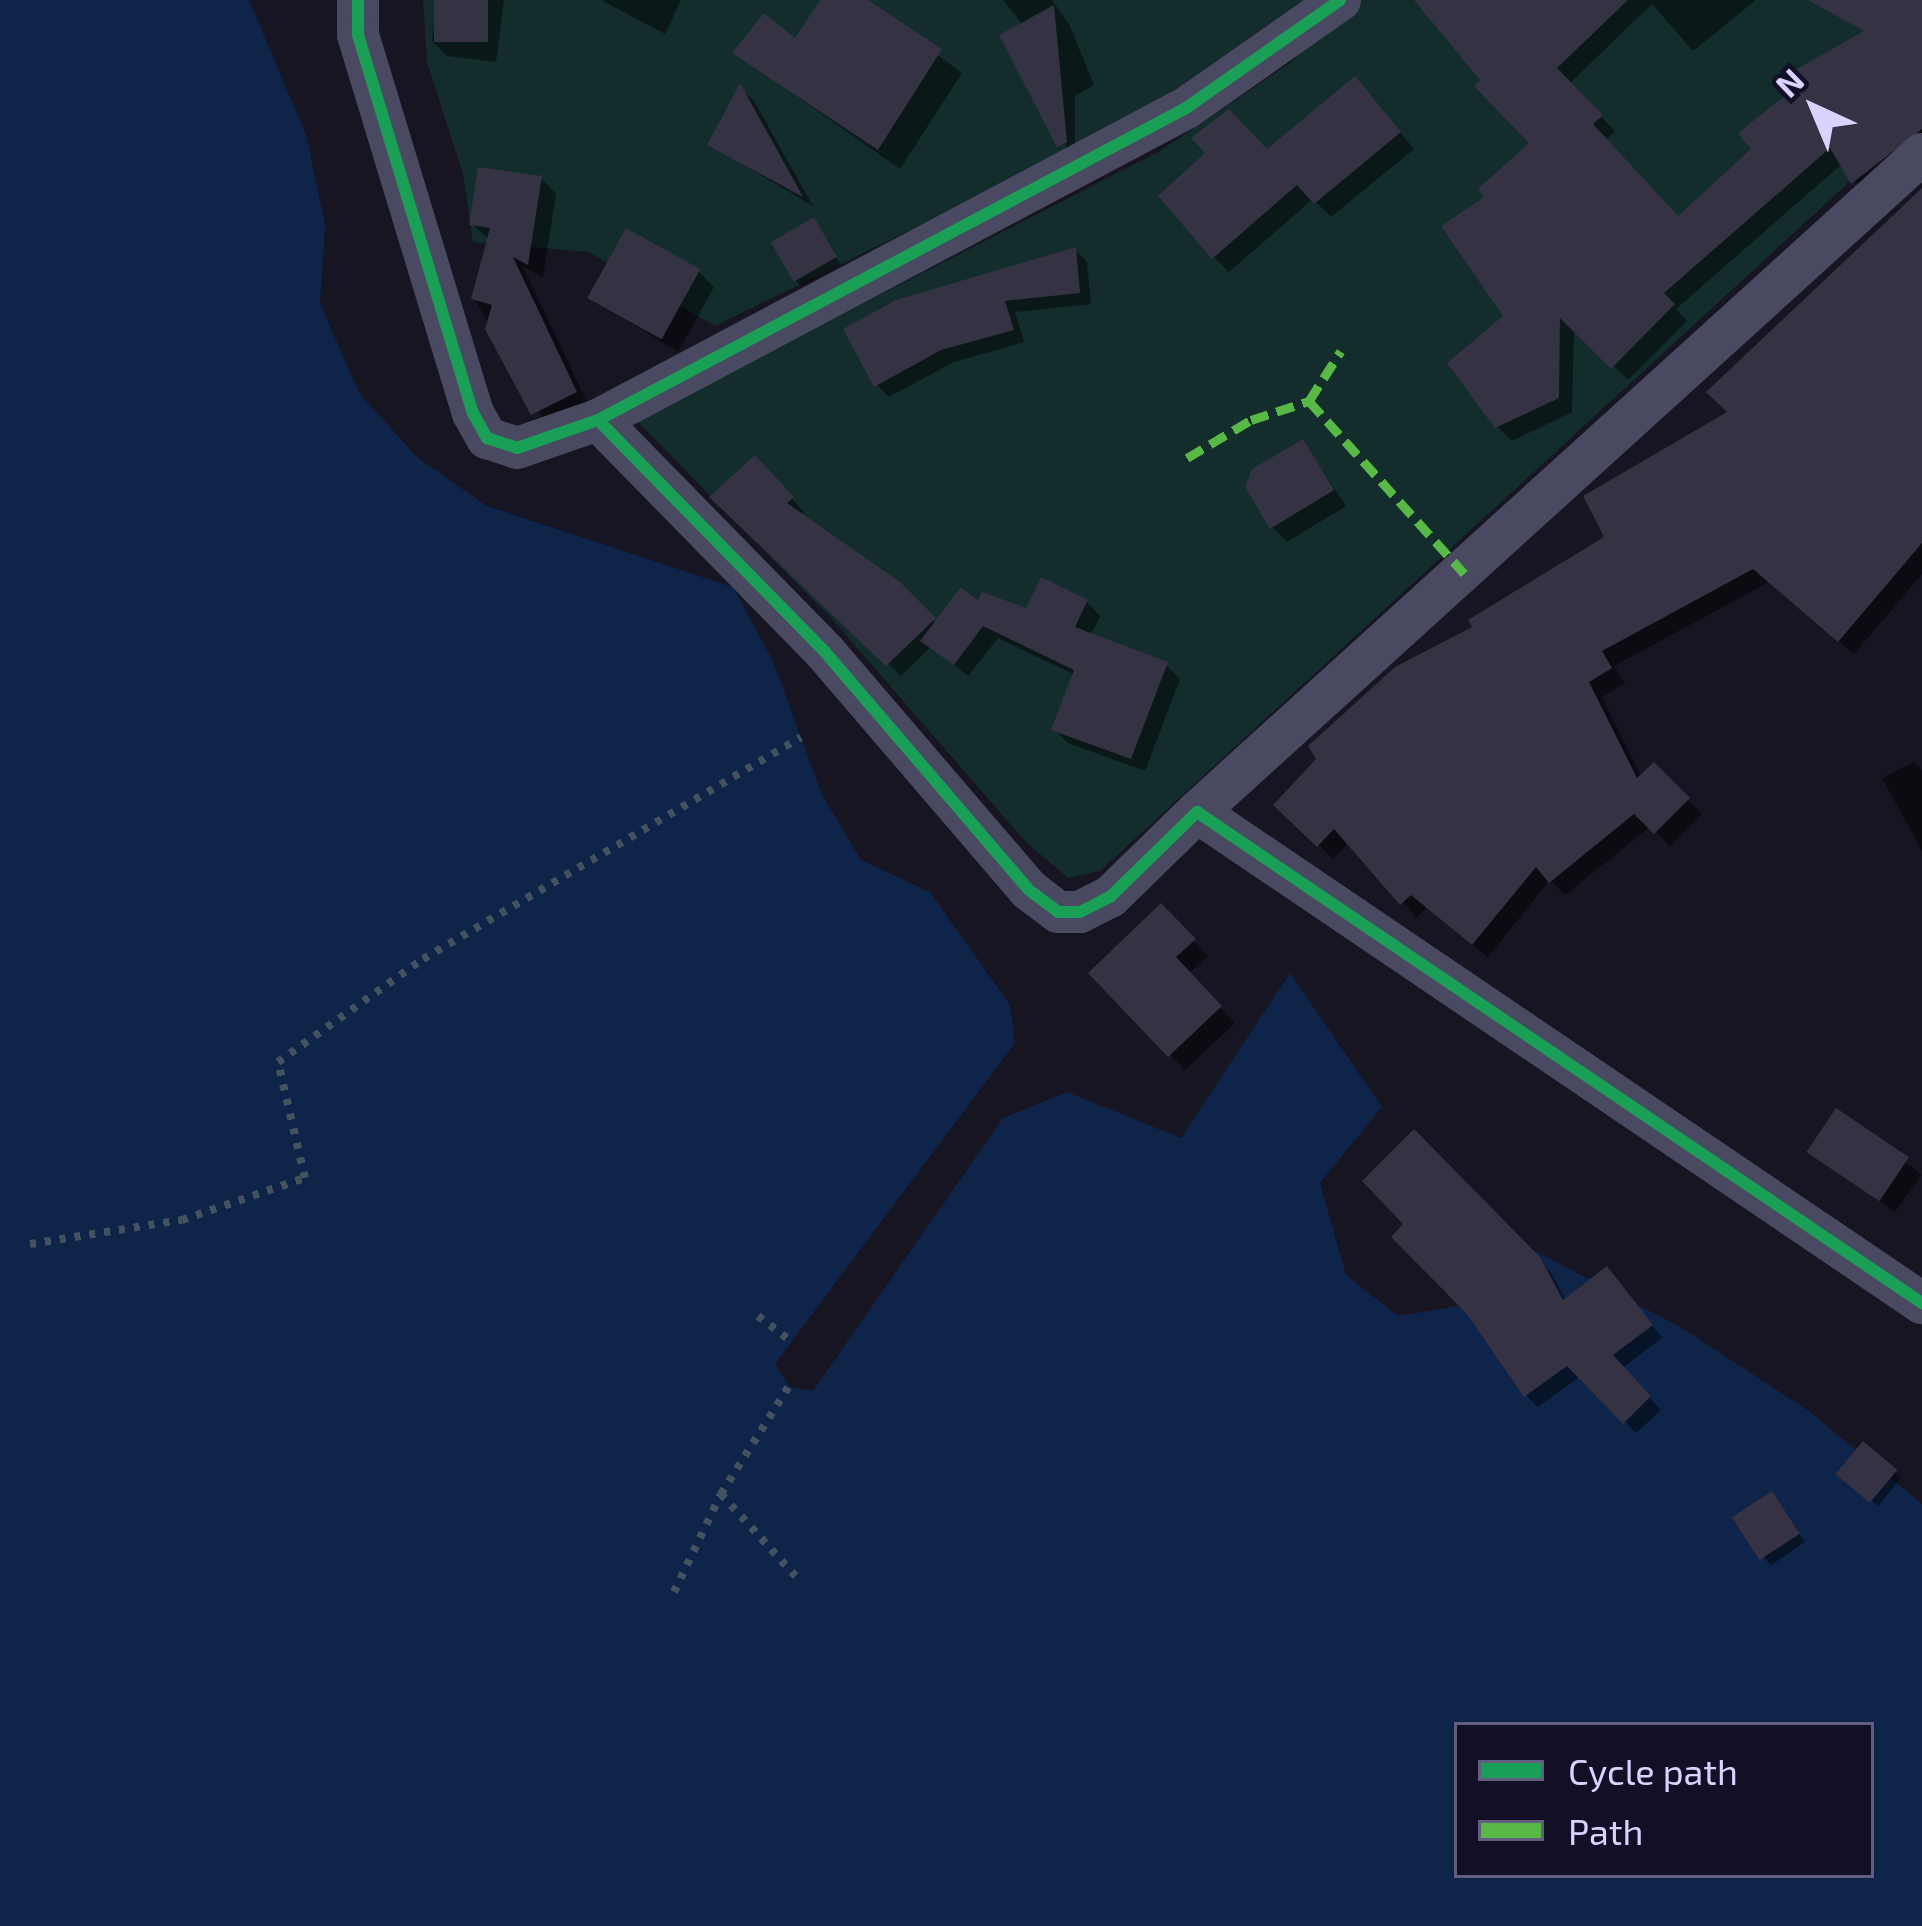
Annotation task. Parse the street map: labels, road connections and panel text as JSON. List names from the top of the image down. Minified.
{"legend":["Cycle path","Path"],"north":"top left"}
